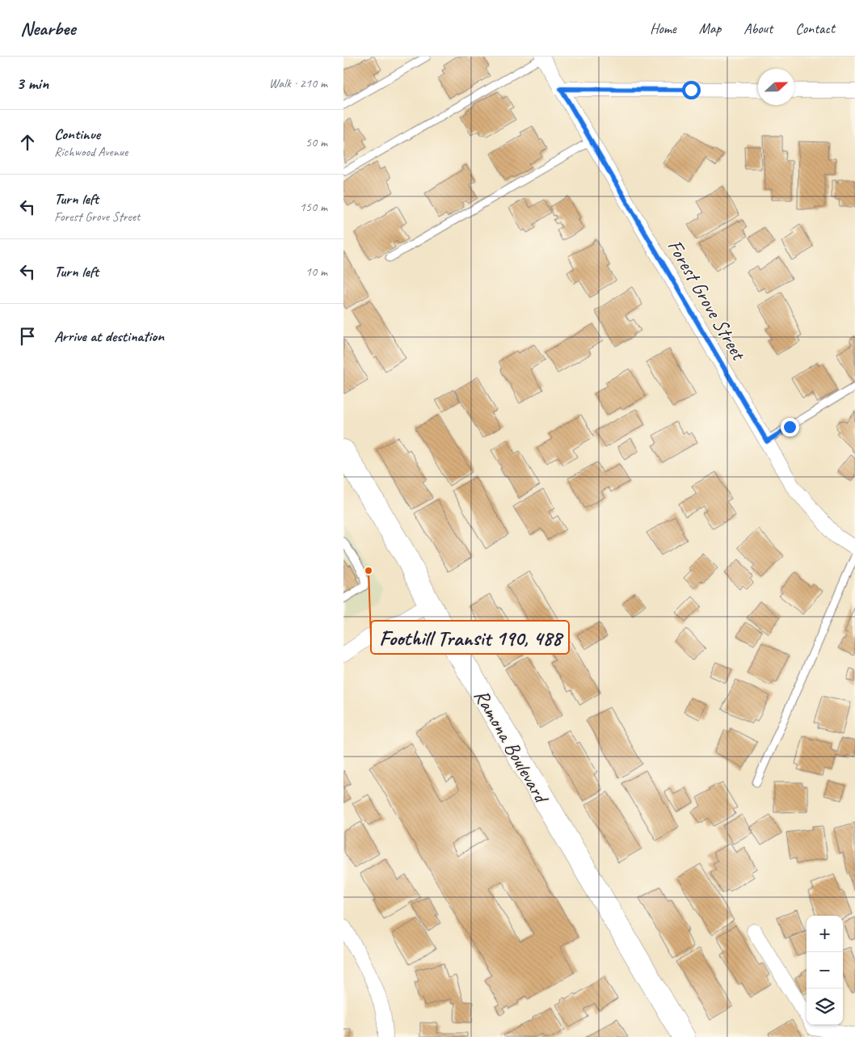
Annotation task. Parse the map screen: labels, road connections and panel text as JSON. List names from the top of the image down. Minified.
{"streets":{"main road":["Ramona Boulevard"],"street":["Forest Grove Street"]},"places":["Foothill Transit 190, 488"],"north":"right","page":{"header":"Nearbee","nav":["Home","Map","About","Contact"],"heading":["3 min","Walk · 210 m"],"list":[["Continue","Richwood Avenue","50 m"],["Turn left","Forest Grove Street","150 m"],["Turn left","10 m"],"Arrive at destination"],"map_buttons":["+","−"]}}
